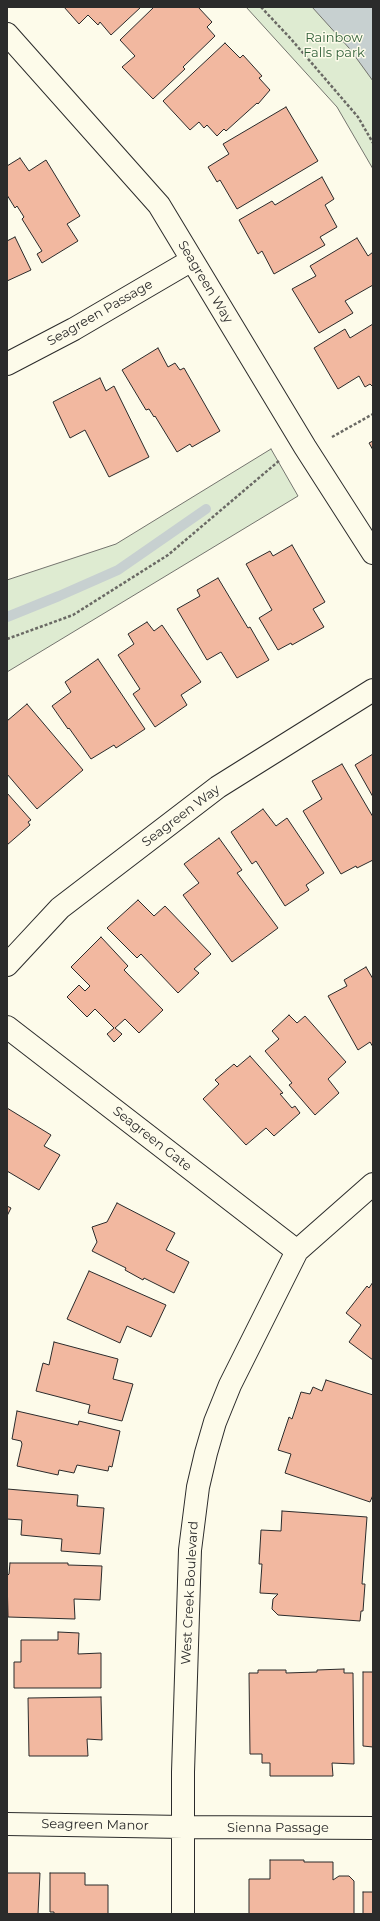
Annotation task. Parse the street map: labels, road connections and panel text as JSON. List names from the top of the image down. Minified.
{"streets":{"street":["Seagreen Way","Seagreen Passage","Seagreen Gate","West Creek Boulevard","Seagreen Manor","Sienna Passage"]},"crossings":[["Seagreen Way","Seagreen Passage"],["Seagreen Gate","West Creek Boulevard"],["West Creek Boulevard","Seagreen Manor"],["West Creek Boulevard","Sienna Passage"],["Seagreen Manor","Sienna Passage"]],"parks":["Rainbow Falls park"]}
